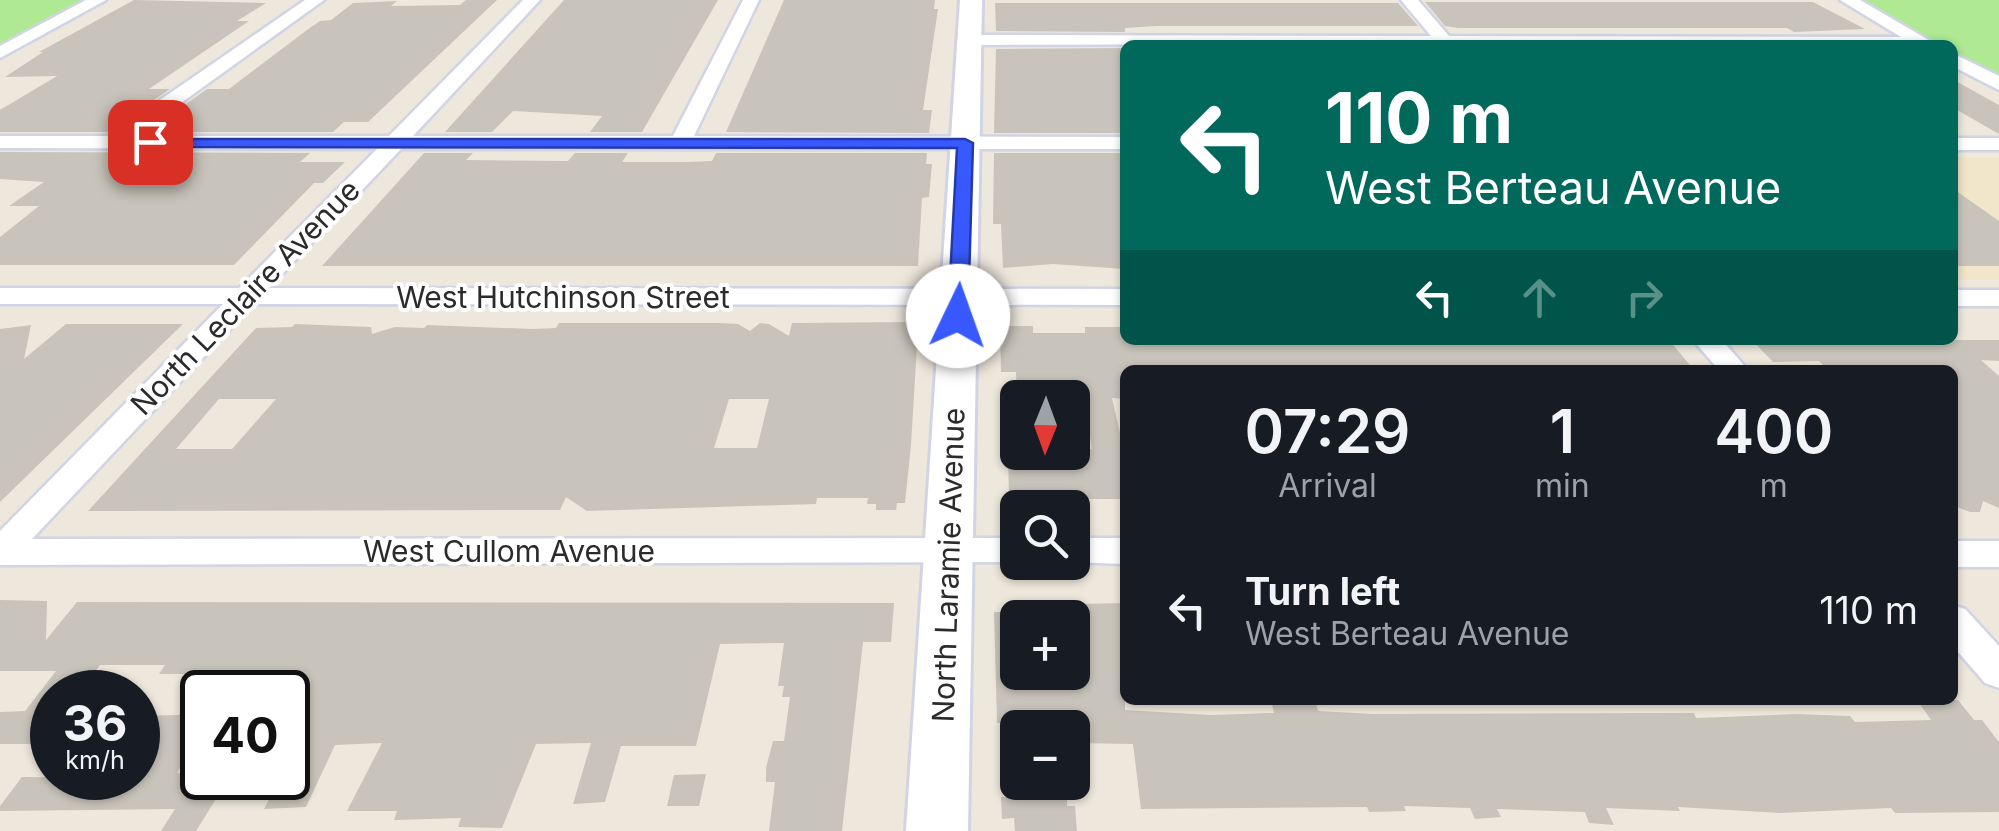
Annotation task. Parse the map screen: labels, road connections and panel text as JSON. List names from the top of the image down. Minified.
{"streets":{"street":["North Leclaire Avenue","West Hutchinson Street","West Cullom Avenue","North Laramie Avenue"]},"crossings":[["North Leclaire Avenue","West Hutchinson Street"],["North Leclaire Avenue","West Cullom Avenue"],["West Hutchinson Street","North Laramie Avenue"],["West Cullom Avenue","North Laramie Avenue"]],"north":"bottom","page":{"turn":["110 m","West Berteau Avenue"],"eta":["07:29","Arrival","1","min","400","m"],"map_buttons":["+","−"],"list":[{"name":"Turn left","note":"West Berteau Avenue","value":"110 m"}],"speed":"36 km/h","limit":"40"}}
